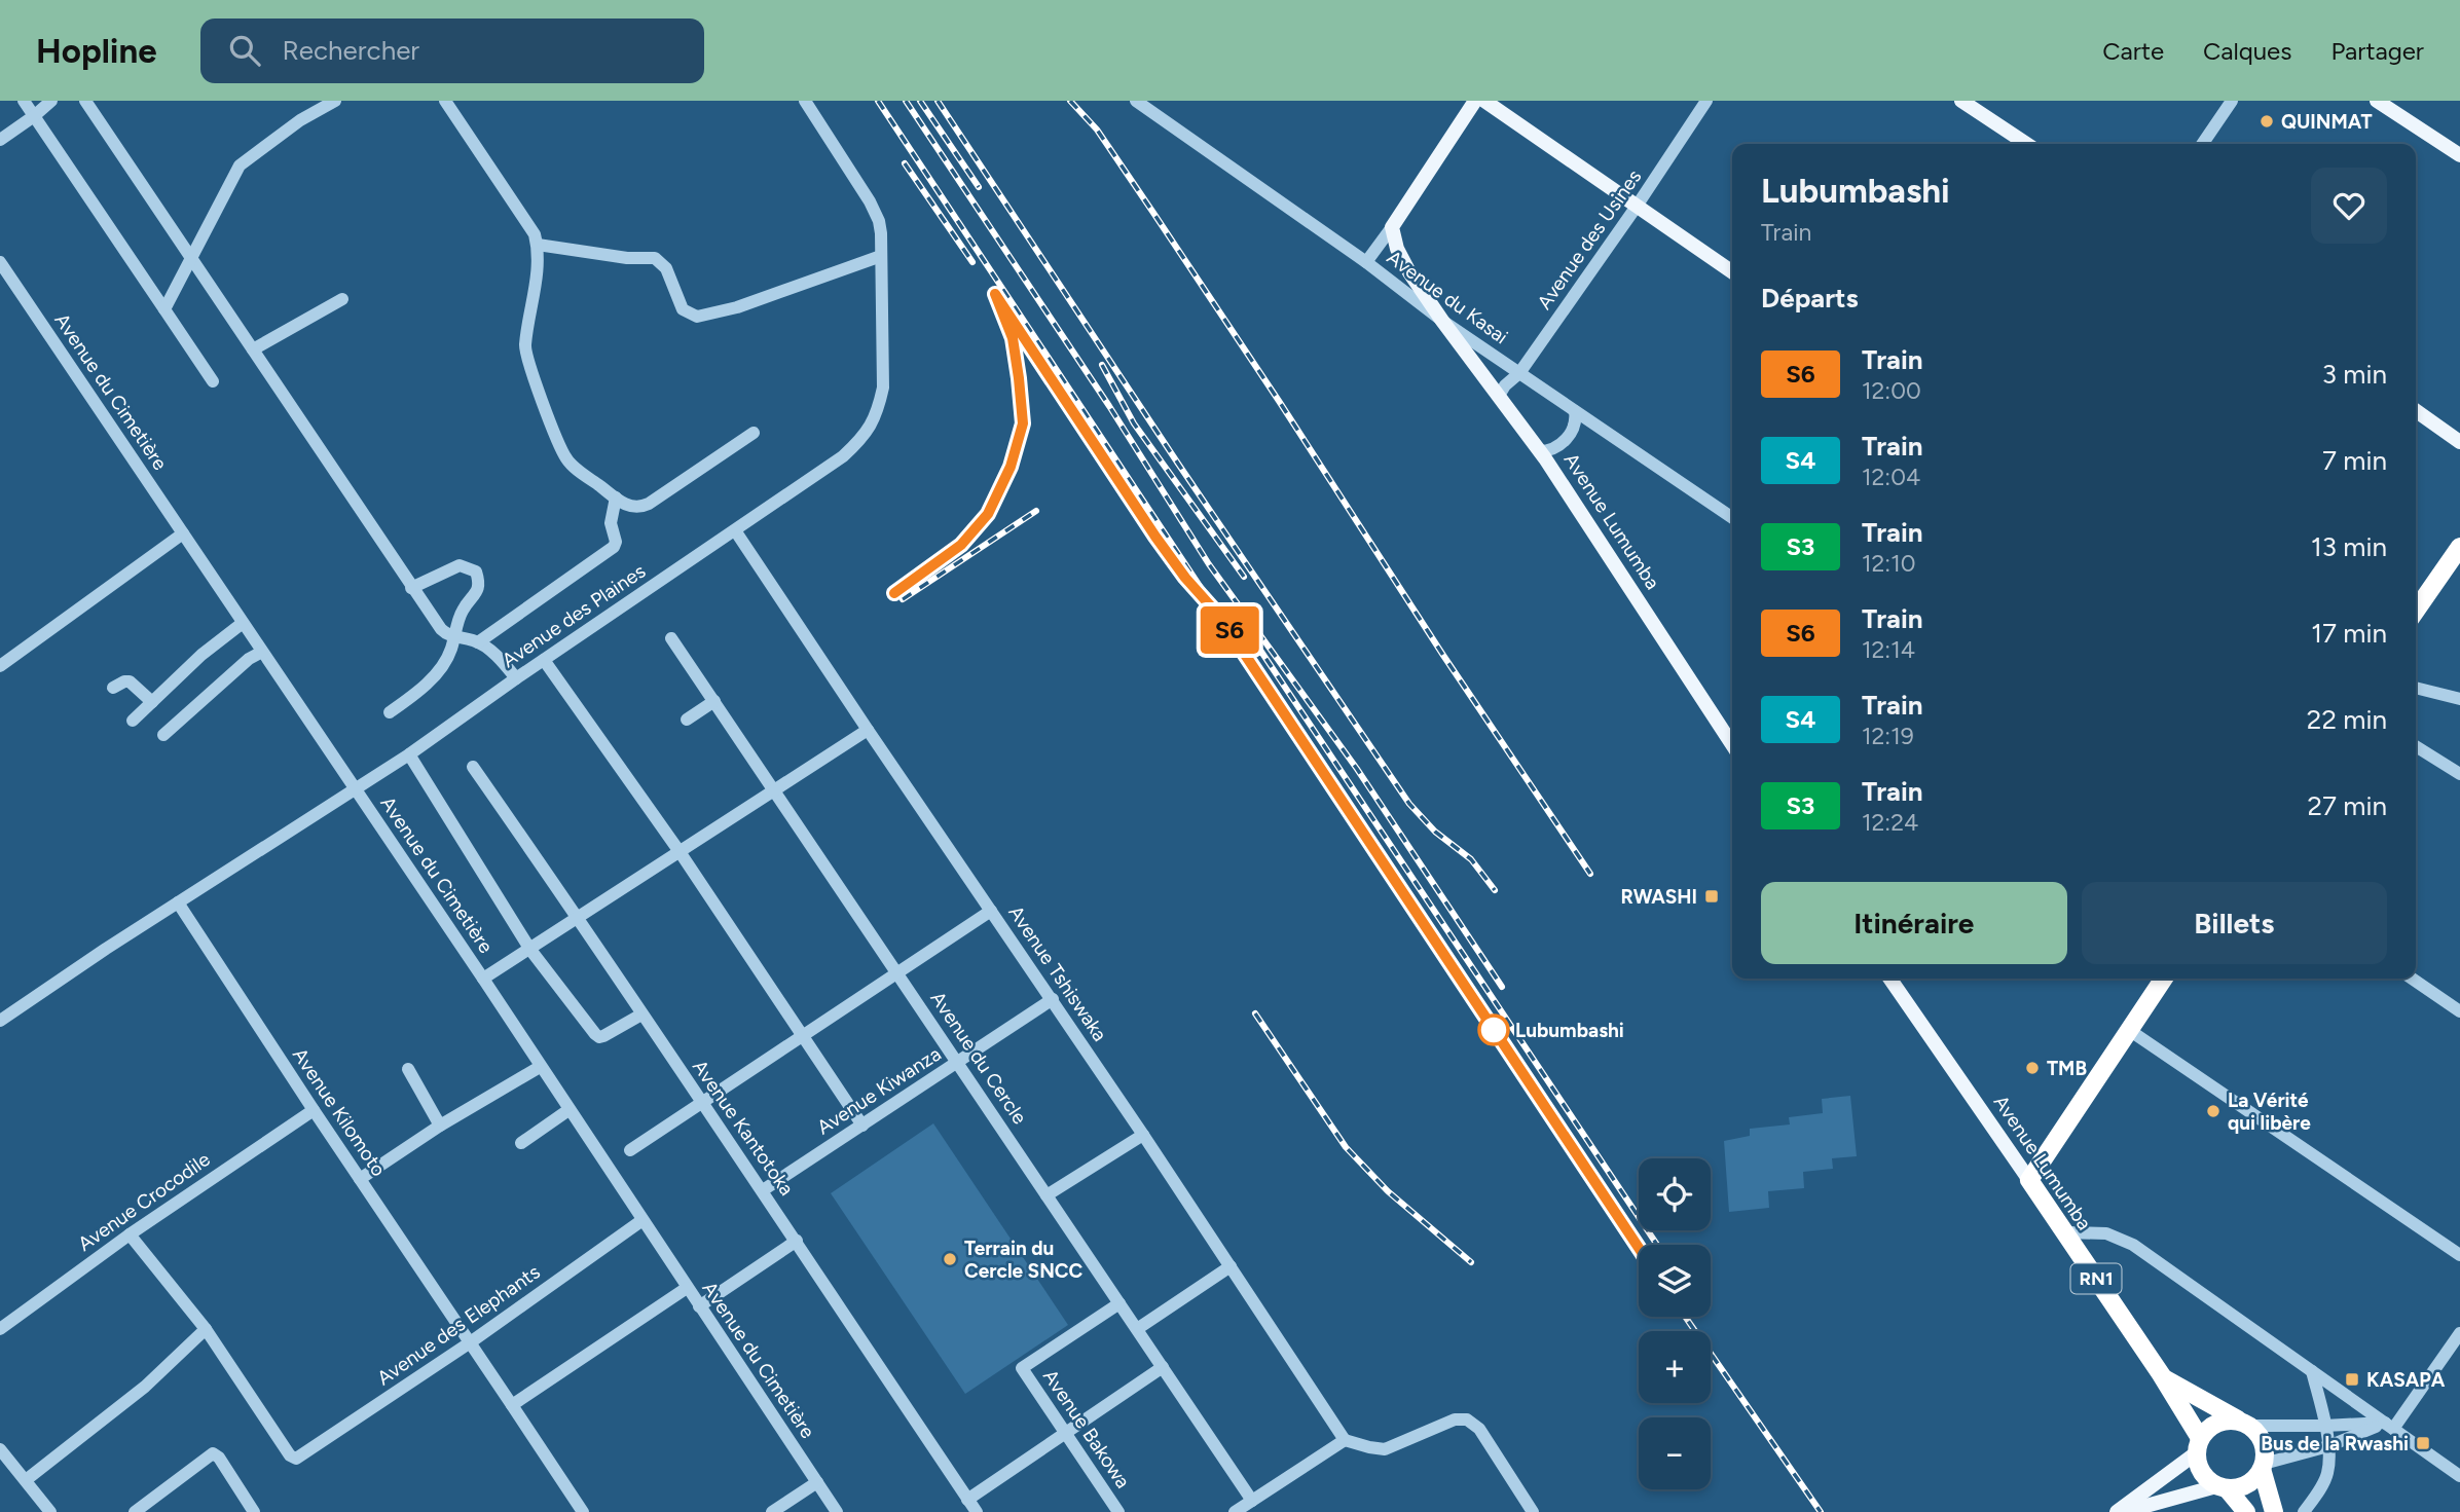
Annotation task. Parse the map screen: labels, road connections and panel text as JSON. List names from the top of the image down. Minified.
{"streets":{"highway":["Avenue Lumumba","RN1"],"street":["Avenue des Usines","Avenue du Kasai","Avenue du Cimetière","Avenue des Plaines","Avenue Tshiswaka","Avenue du Cercle","Avenue Kiwanza","Avenue Kilomoto","Avenue Kantotoka","Avenue Crocodile","Avenue des Elephants","Avenue Bakowa"]},"crossings":[["Avenue des Usines","Avenue du Kasai"],["Avenue des Usines","Avenue Lumumba"],["Avenue du Kasai","Avenue Lumumba"],["Avenue du Cimetière","Avenue des Plaines"],["Avenue du Cimetière","Avenue des Elephants"],["Avenue des Plaines","Avenue Tshiswaka"],["Avenue des Plaines","Avenue Kilomoto"],["Avenue Tshiswaka","Avenue Kiwanza"],["Avenue du Cercle","Avenue Kiwanza"],["Avenue du Cercle","Avenue Bakowa"],["Avenue Kiwanza","Avenue Kantotoka"],["Avenue Kilomoto","Avenue Crocodile"],["Avenue Kilomoto","Avenue des Elephants"]],"places":{"other":["QUINMAT","Lubumbashi","TMB","La Vérité qui libère","Terrain du Cercle SNCC"],"transit":["RWASHI","KASAPA","Bus de la Rwashi"]},"page":{"header":"Hopline","search":"Rechercher","nav":["Carte","Calques","Partager"],"on_map":"S6","heading":[["Lubumbashi","Train"],"Départs"],"list":[{"mark":"S6","name":"Train","note":"12:00","value":"3 min"},{"mark":"S4","name":"Train","note":"12:04","value":"7 min"},{"mark":"S3","name":"Train","note":"12:10","value":"13 min"},{"mark":"S6","name":"Train","note":"12:14","value":"17 min"},{"mark":"S4","name":"Train","note":"12:19","value":"22 min"},{"mark":"S3","name":"Train","note":"12:24","value":"27 min"}],"buttons":["Itinéraire","Billets"],"map_buttons":["+","−"]}}
